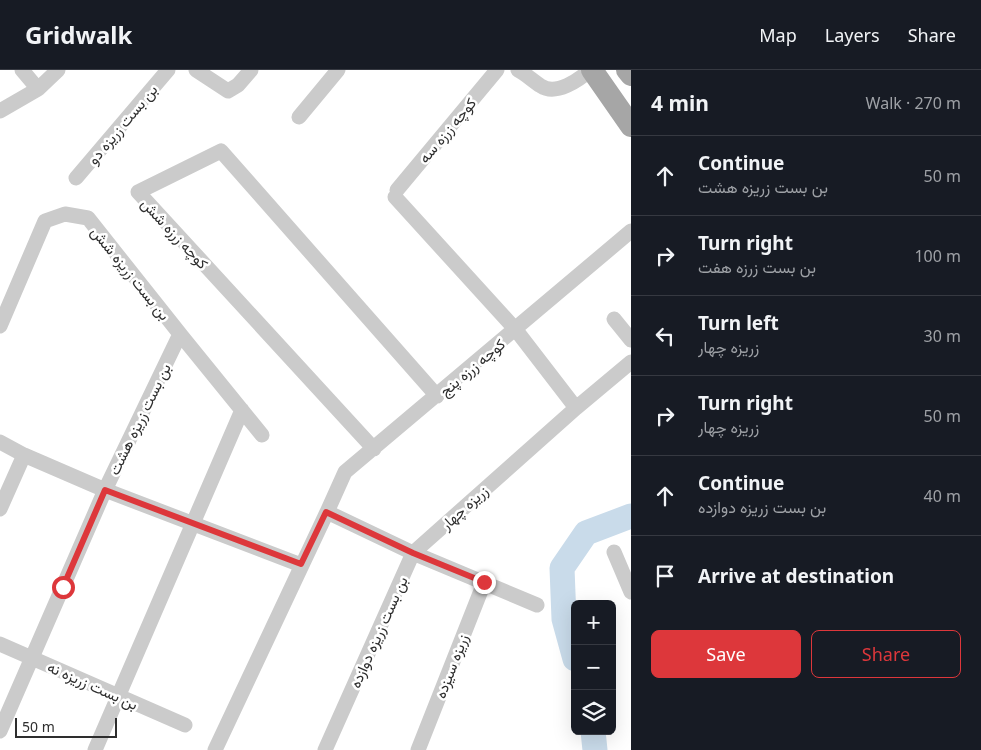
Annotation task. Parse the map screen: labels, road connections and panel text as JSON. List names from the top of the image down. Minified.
{"streets":{"street":["بن بست زریزه دو","کوچه زرزه سه","کوچه زرزه شش","بن بست زریزه شش","کوچه زرزه پنج","بن بست زریزه هشت","زریزه چهار","بن بست زریزه دوازده","زریزه سیزده","بن بست زریزه نه"]},"crossings":[["کوچه زرزه سه","کوچه زرزه پنج"],["کوچه زرزه شش","کوچه زرزه پنج"],["بن بست زریزه شش","بن بست زریزه هشت"],["بن بست زریزه هشت","بن بست زریزه نه"],["زریزه چهار","بن بست زریزه دوازده"]],"scale_bar":"50 m","page":{"header":"Gridwalk","nav":["Map","Layers","Share"],"heading":["4 min","Walk · 270 m"],"list":[["Continue","بن بست زریزه هشت","50 m"],["Turn right","بن بست زرزه هفت","100 m"],["Turn left","زریزه چهار","30 m"],["Turn right","زریزه چهار","50 m"],["Continue","بن بست زریزه دوازده","40 m"],"Arrive at destination"],"map_buttons":["+","−"],"buttons":["Save","Share"],"scale":"50 m"}}
